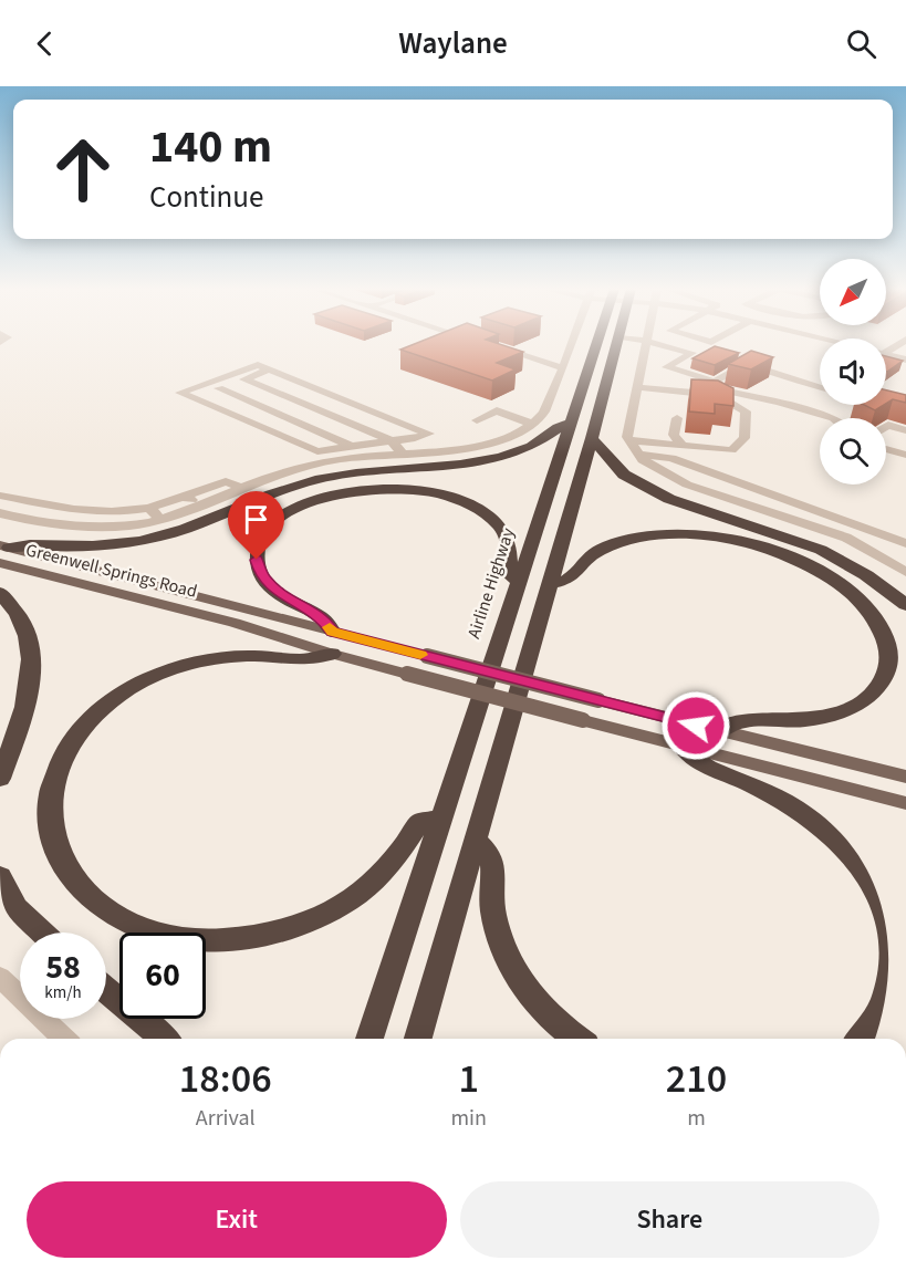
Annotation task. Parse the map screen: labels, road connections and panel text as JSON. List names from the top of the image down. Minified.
{"streets":{"highway":["Airline Highway"],"main road":["Greenwell Springs Road"]},"north":"bottom left","page":{"header":"Waylane","turn":["140 m","Continue"],"speed":"58 km/h","limit":"60","eta":["18:06","Arrival","1","min","210","m"],"buttons":["Exit","Share"]}}
